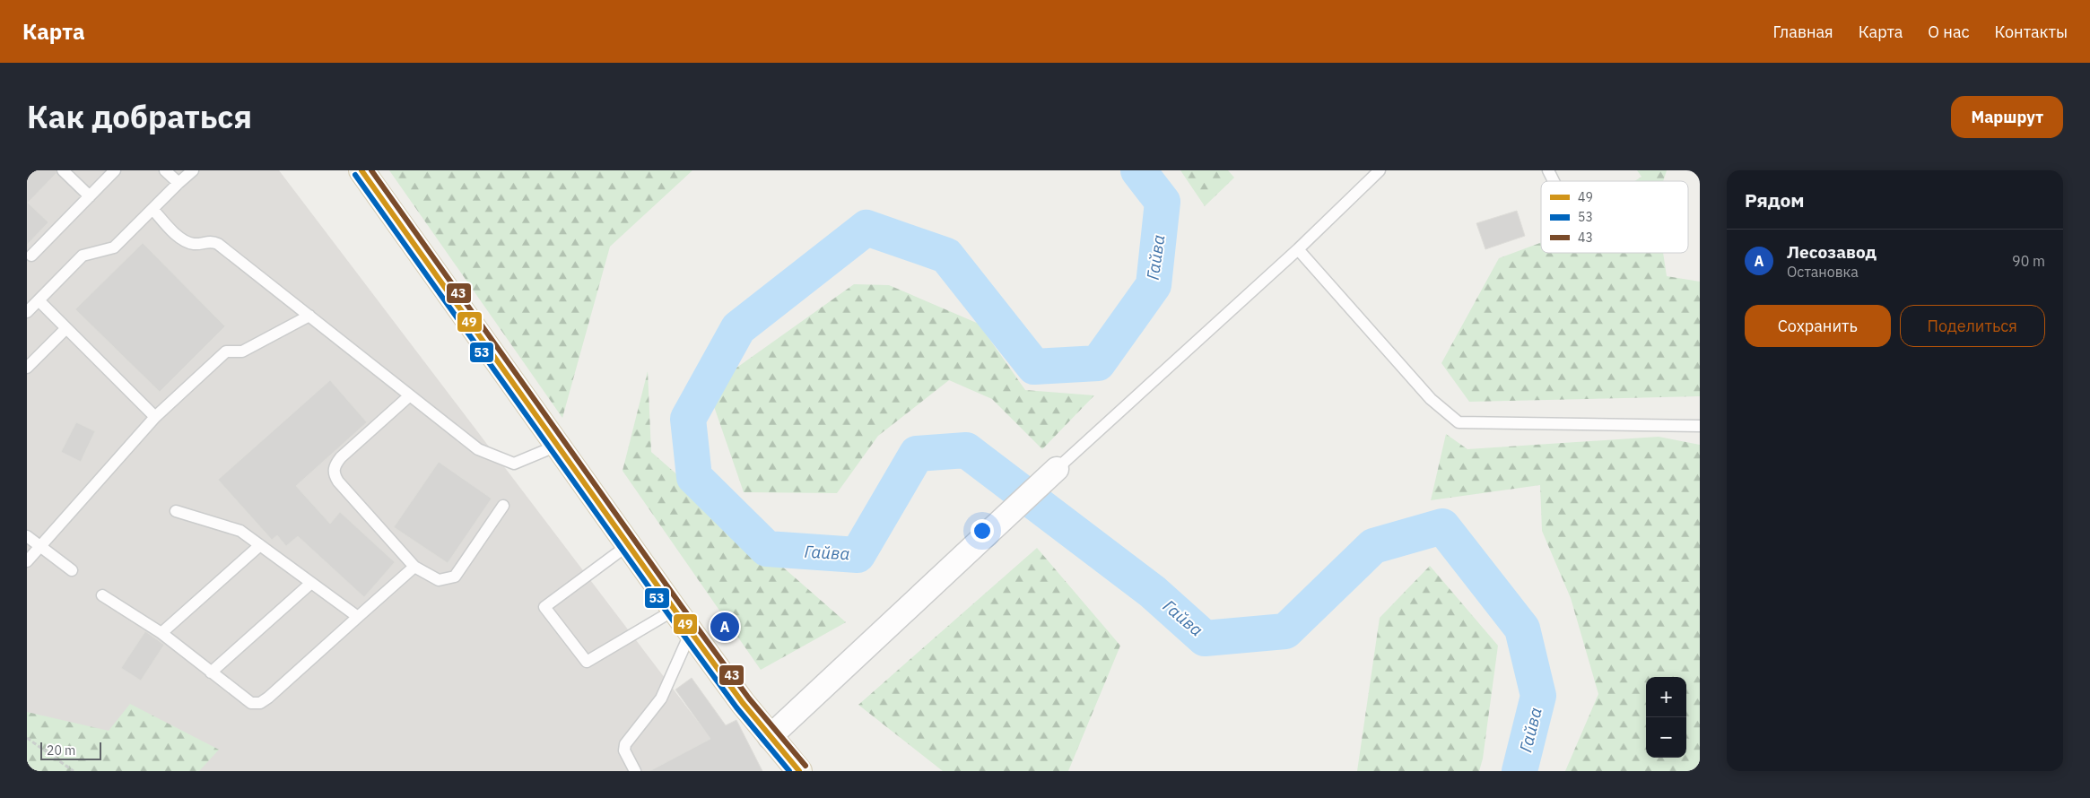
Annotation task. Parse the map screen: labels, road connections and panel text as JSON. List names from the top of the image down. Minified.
{"water":["Гайва"],"lines":["transit line 49","transit line 43","transit line 53"],"legend":["49","53","43"],"scale_bar":"20 m","page":{"header":"Карта","nav":["Главная","Карта","О нас","Контакты"],"title":"Как добраться","buttons":["Маршрут",["Сохранить","Поделиться"]],"heading":"Рядом","list":[{"mark":"A","name":"Лесозавод","note":"Остановка","value":"90 m"}],"pins":"A","map_buttons":["+","−"],"scale":"20 m"}}
